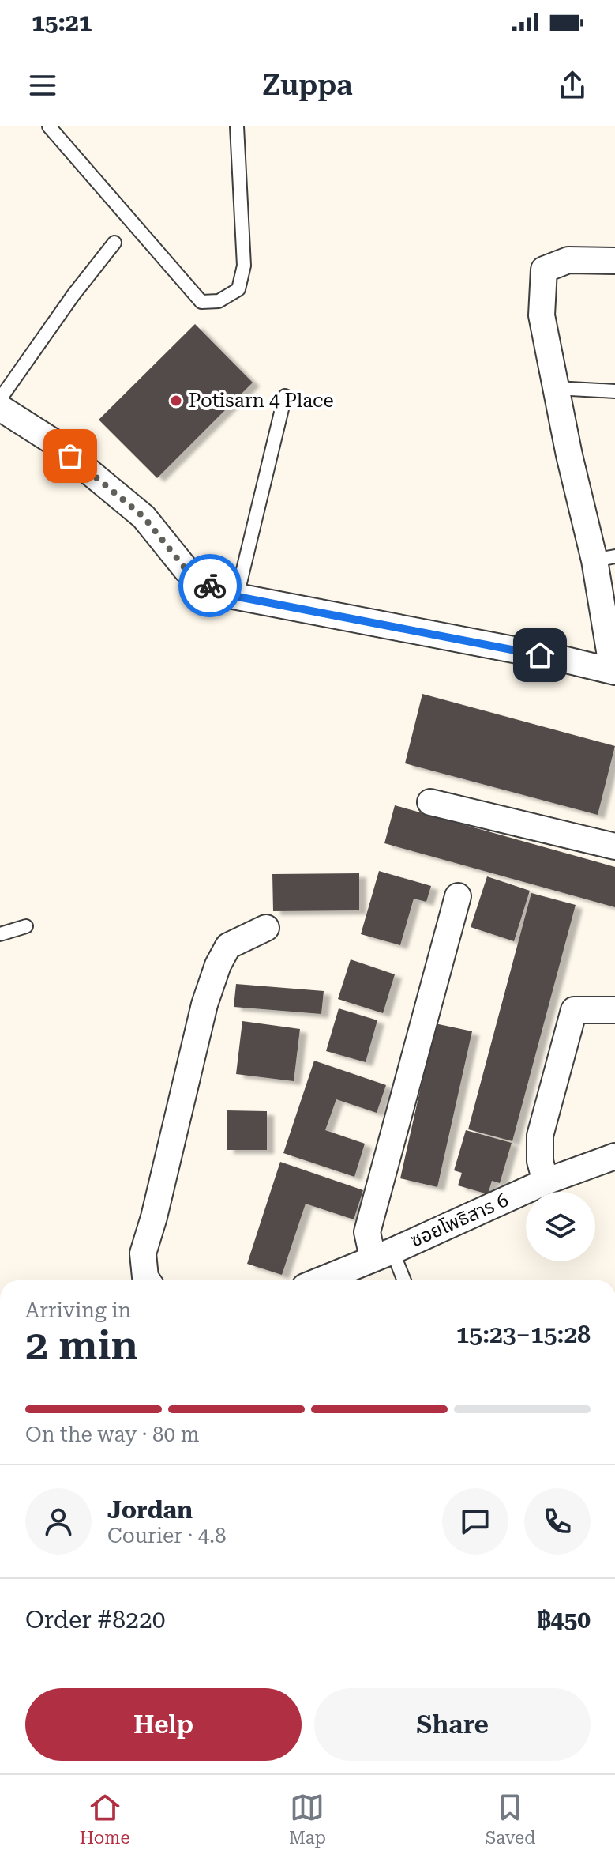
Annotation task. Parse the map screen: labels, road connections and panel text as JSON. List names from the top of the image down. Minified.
{"streets":{"street":["ซอยโพธิสาร 6"]},"places":["Potisarn 4 Place"],"page":{"status":"15:21","header":"Zuppa","heading":["2 min","Arriving in","15:23–15:28"],"panel":["Jordan","Courier · 4.8","Order #8220","฿450"],"bar":"On the way · 80 m","buttons":["Help","Share"],"tabs":["Home","Map","Saved"]}}
